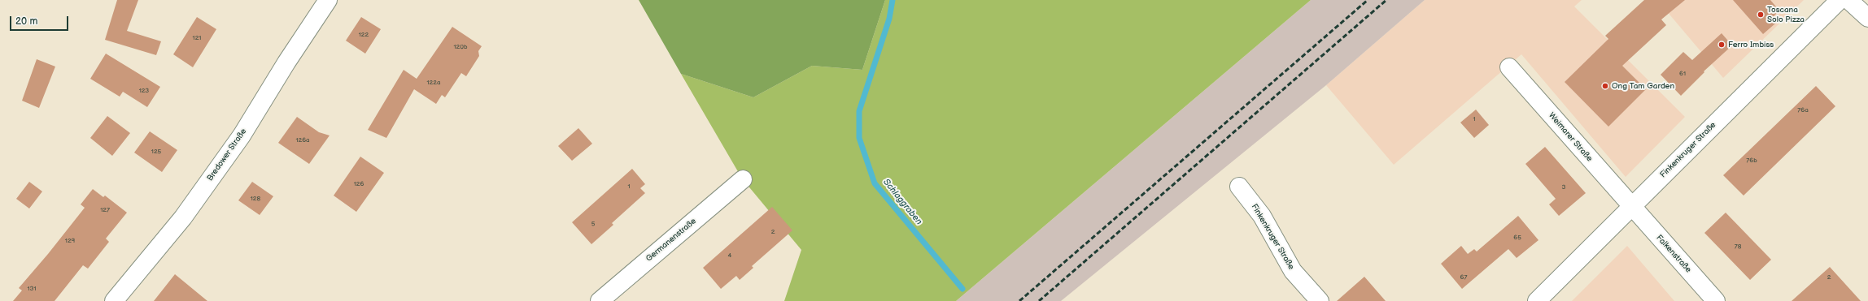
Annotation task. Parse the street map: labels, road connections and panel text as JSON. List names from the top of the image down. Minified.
{"streets":{"street":["Weimarer Straße","Finkenkruger Straße","Bredower Straße","Germanenstraße","Falkenstraße"]},"crossings":[["Weimarer Straße","Finkenkruger Straße"],["Weimarer Straße","Falkenstraße"],["Finkenkruger Straße","Falkenstraße"]],"water":["Schlaggraben"],"places":["Toscana Solo Pizza","Ferro Imbiss","Ong Tam Garden"],"house_numbers":["122","121","120b","61","122a","123","76a","1","126a","125","76b","126","1","3","128","127","5","2","65","129","78","4","67","2","131"],"scale_bar":"20 m"}
